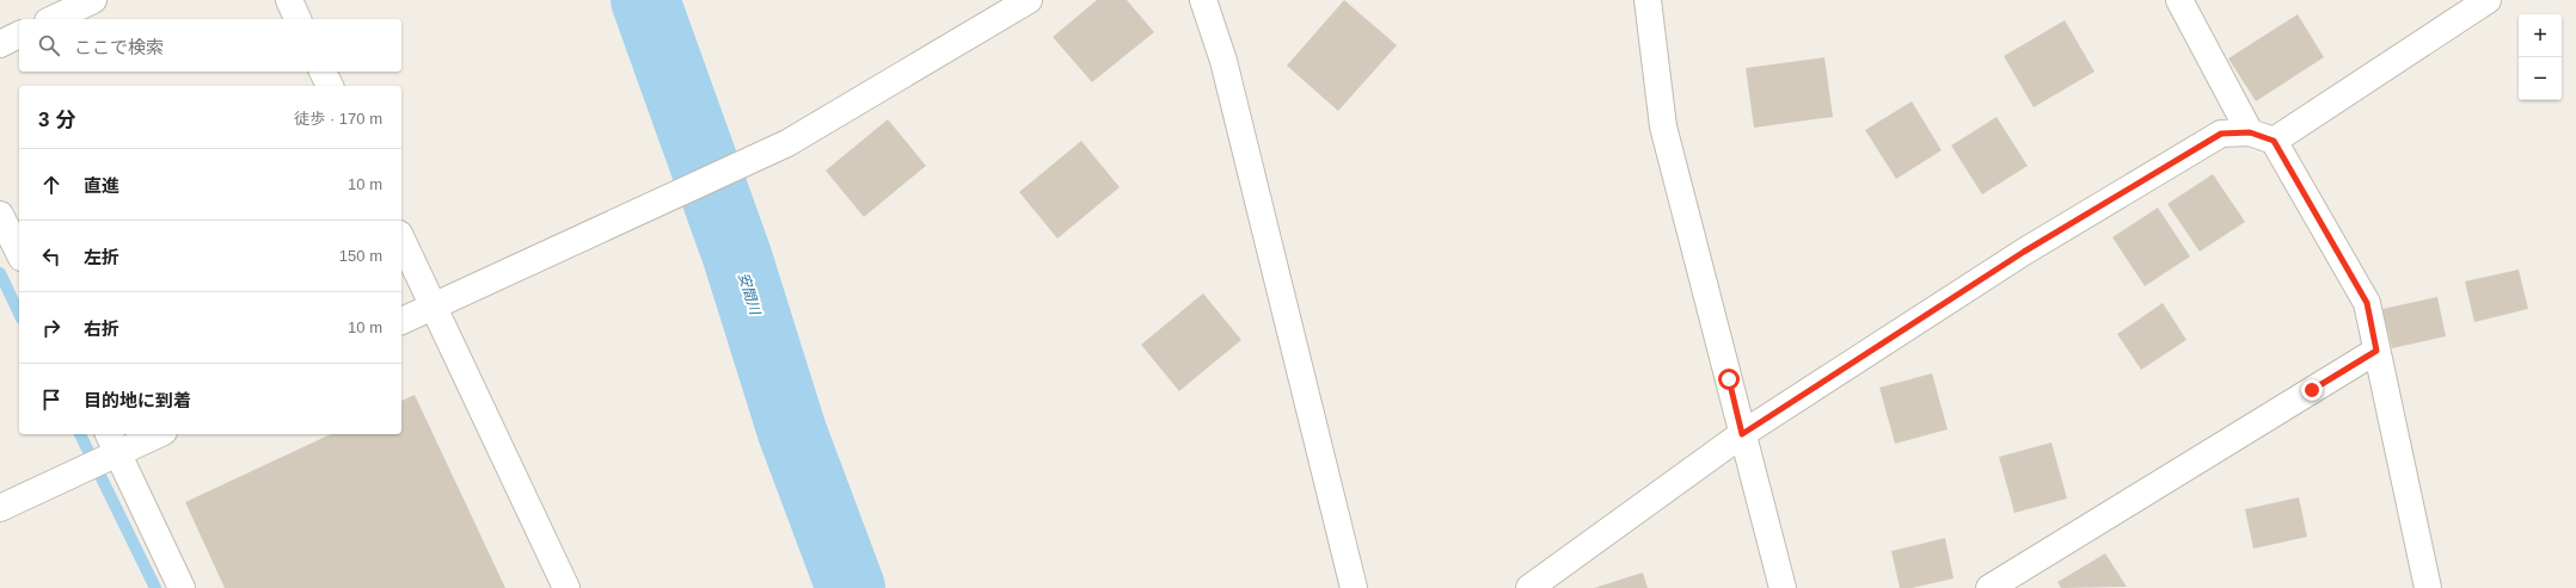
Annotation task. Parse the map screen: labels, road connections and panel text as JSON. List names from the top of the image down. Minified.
{"water":["安間川"],"page":{"map_buttons":["+","−"],"search":"ここで検索","heading":["3 分","徒歩 · 170 m"],"list":[["直進","10 m"],["左折","150 m"],["右折","10 m"],"目的地に到着"]}}
